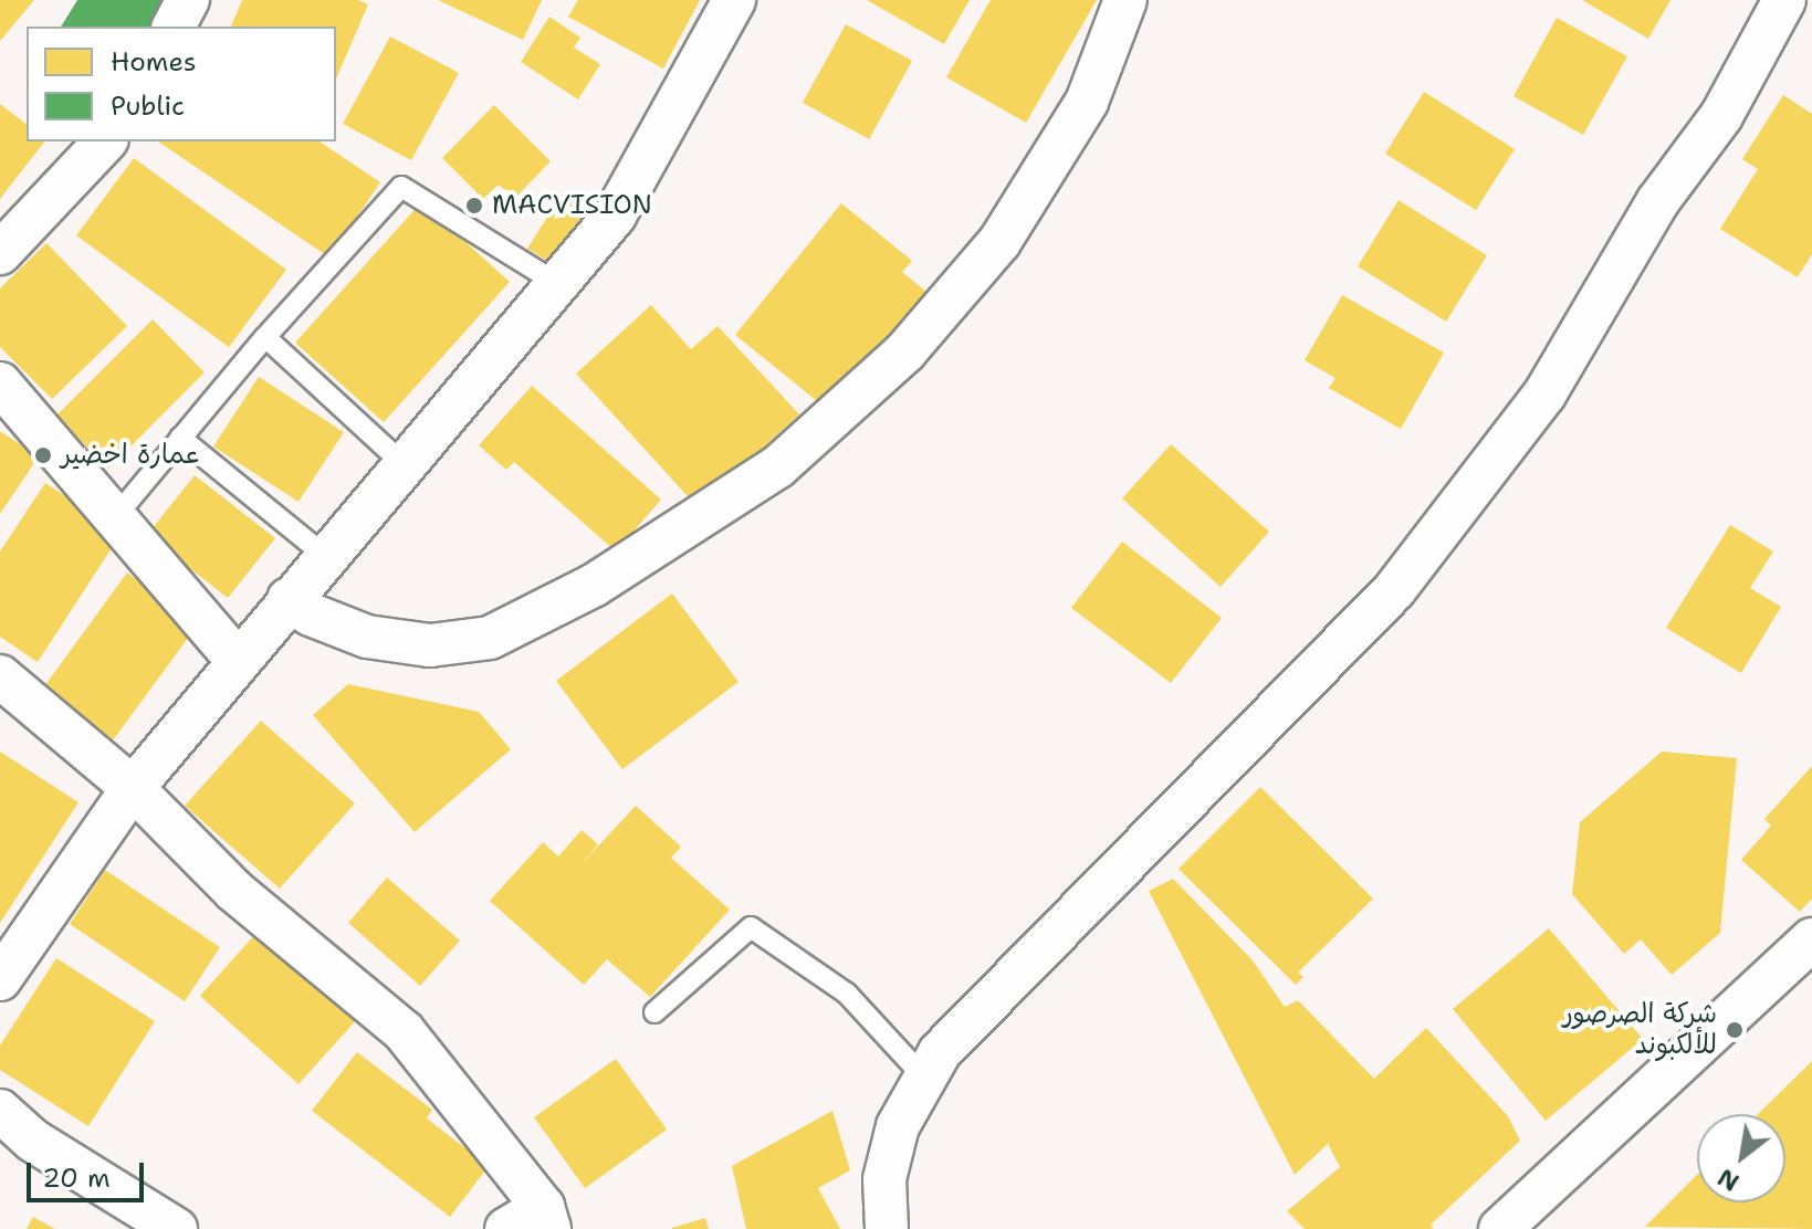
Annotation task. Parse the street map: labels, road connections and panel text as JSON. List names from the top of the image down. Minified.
{"places":["MACVISION","عمارة اخضير","شركة الصرصور للألكبوند"],"legend":["Homes","Public"],"scale_bar":"20 m","north":"bottom left"}
